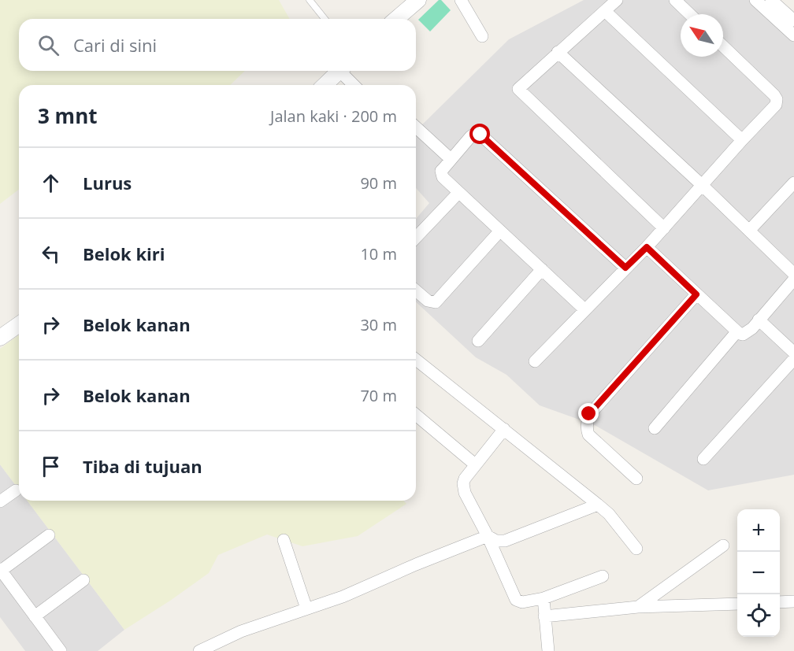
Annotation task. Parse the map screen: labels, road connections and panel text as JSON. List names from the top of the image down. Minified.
{"north":"top left","page":{"search":"Cari di sini","heading":["3 mnt","Jalan kaki · 200 m"],"list":[["Lurus","90 m"],["Belok kiri","10 m"],["Belok kanan","30 m"],["Belok kanan","70 m"],"Tiba di tujuan"],"map_buttons":["+","−"]}}
